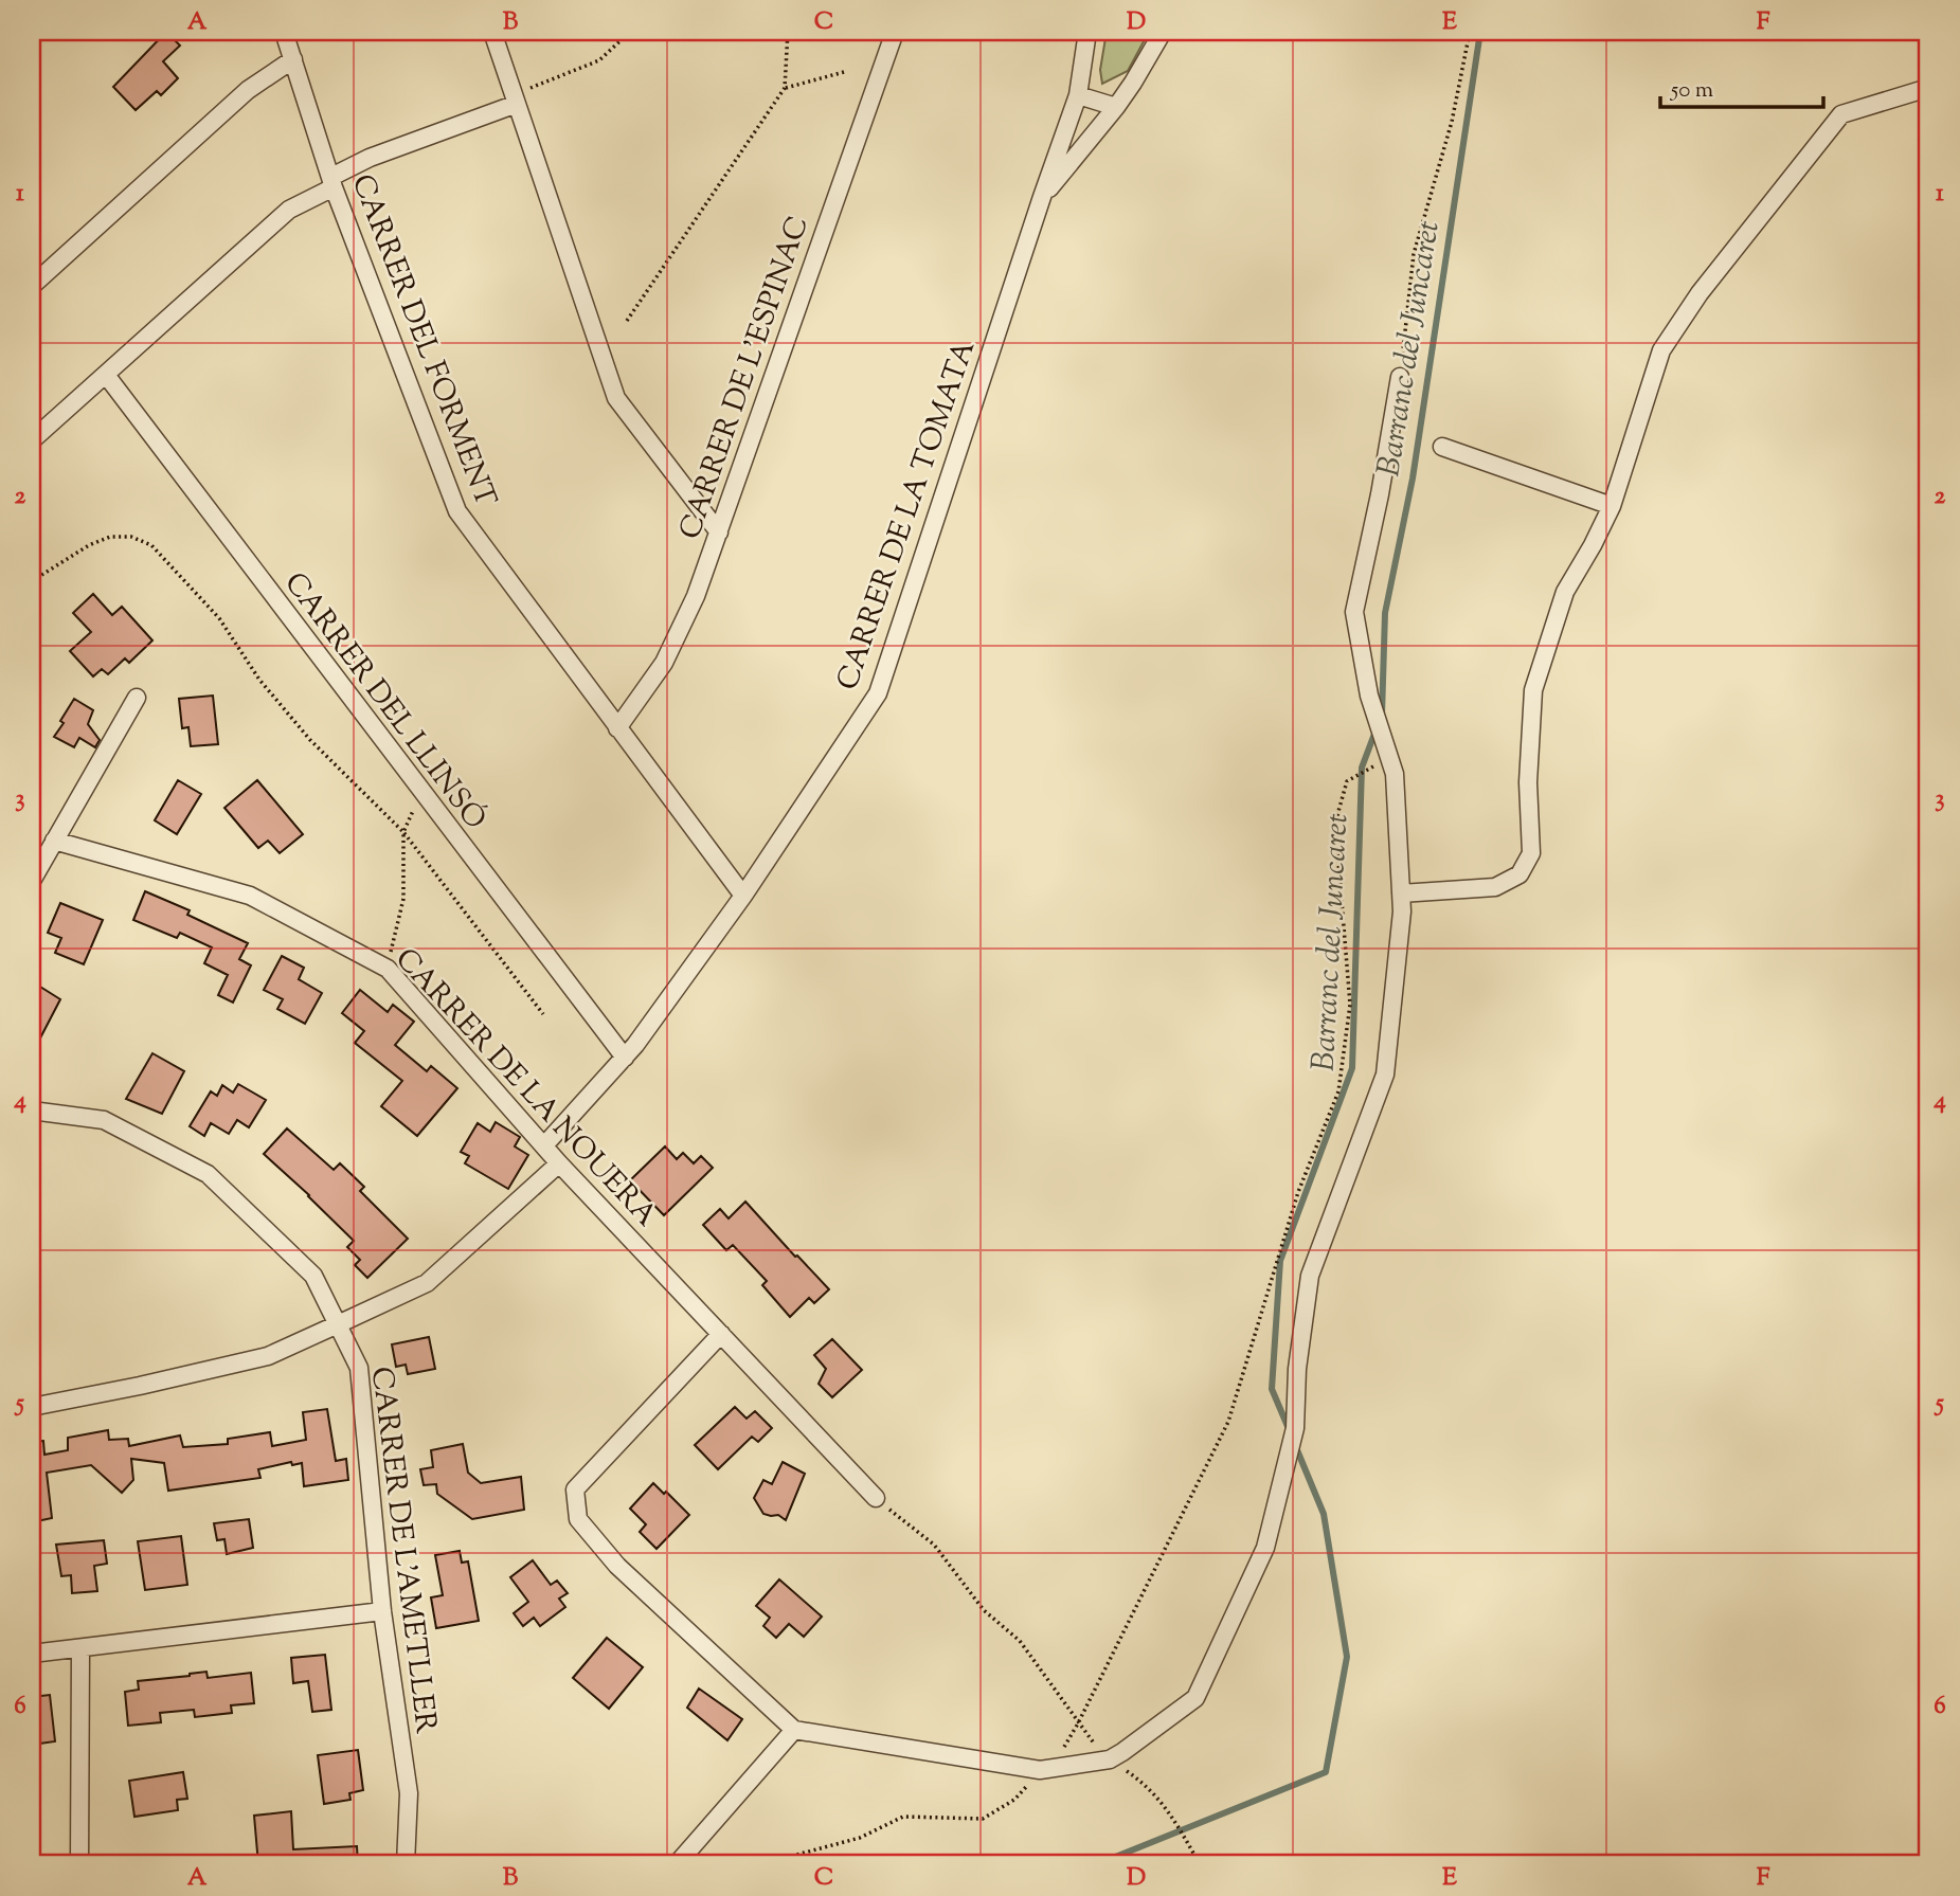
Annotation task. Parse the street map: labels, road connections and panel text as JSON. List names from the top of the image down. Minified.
{"streets":{"street":["CARRER DEL FORMENT","CARRER DE L'ESPINAC","CARRER DE LA TOMATA","CARRER DEL LLINSÓ","CARRER DE LA NOUERA","CARRER DE L'AMETLLER"]},"crossings":[["CARRER DEL FORMENT","CARRER DE L'ESPINAC"],["CARRER DEL FORMENT","CARRER DE LA TOMATA"],["CARRER DE LA TOMATA","CARRER DEL LLINSÓ"],["CARRER DE LA TOMATA","CARRER DE LA NOUERA"]],"water":["Barranc del Juncaret"],"scale_bar":"50 m","grid":{"columns":["A","B","C","D","E","F"],"rows":["1","2","3","4","5","6"]}}
